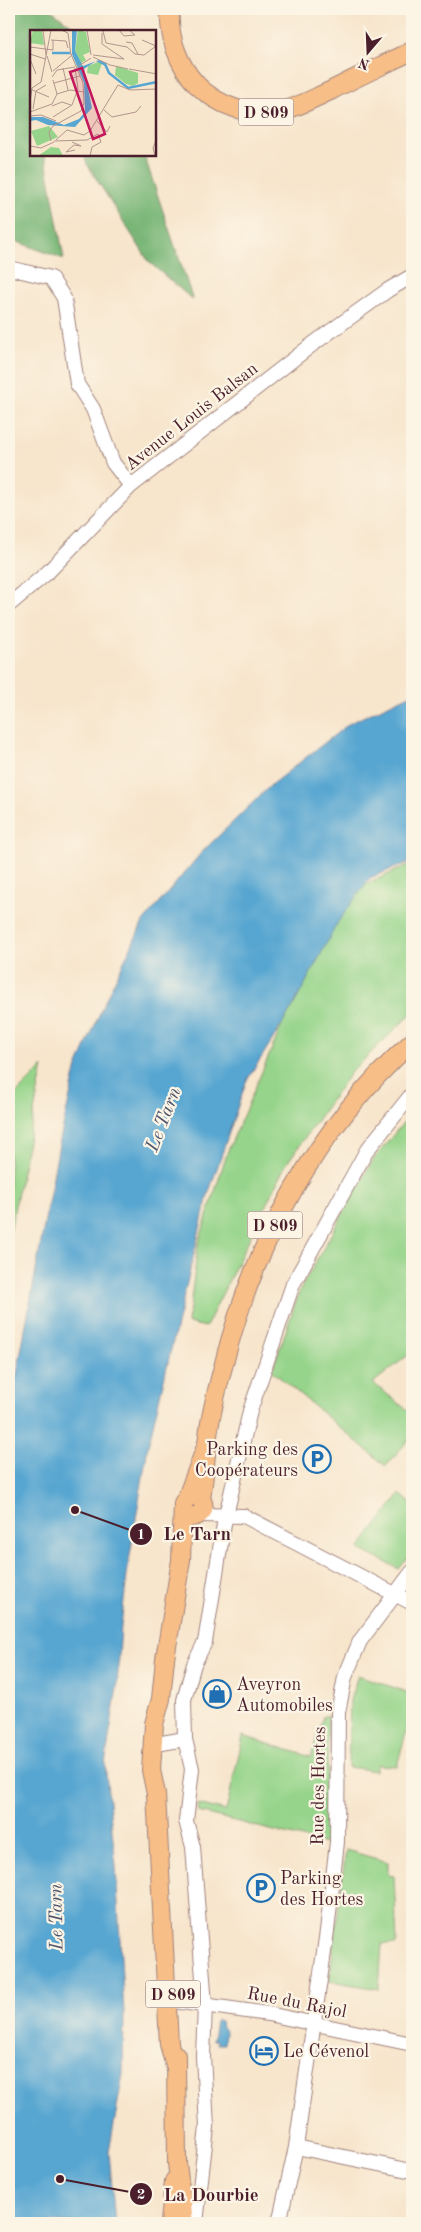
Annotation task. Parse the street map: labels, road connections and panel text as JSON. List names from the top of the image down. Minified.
{"streets":{"main road":["D 809"],"street":["Avenue Louis Balsan","Rue des Hortes","Rue du Rajol"]},"crossings":[["D 809","Rue du Rajol"],["Rue des Hortes","Rue du Rajol"]],"water":["Le Tarn"],"places":{"parking":["Parking des Coopérateurs","Parking des Hortes"],"other":["Le Tarn","La Dourbie"],"shop":["Aveyron Automobiles"],"hotel":["Le Cévenol"]},"north":"bottom"}
